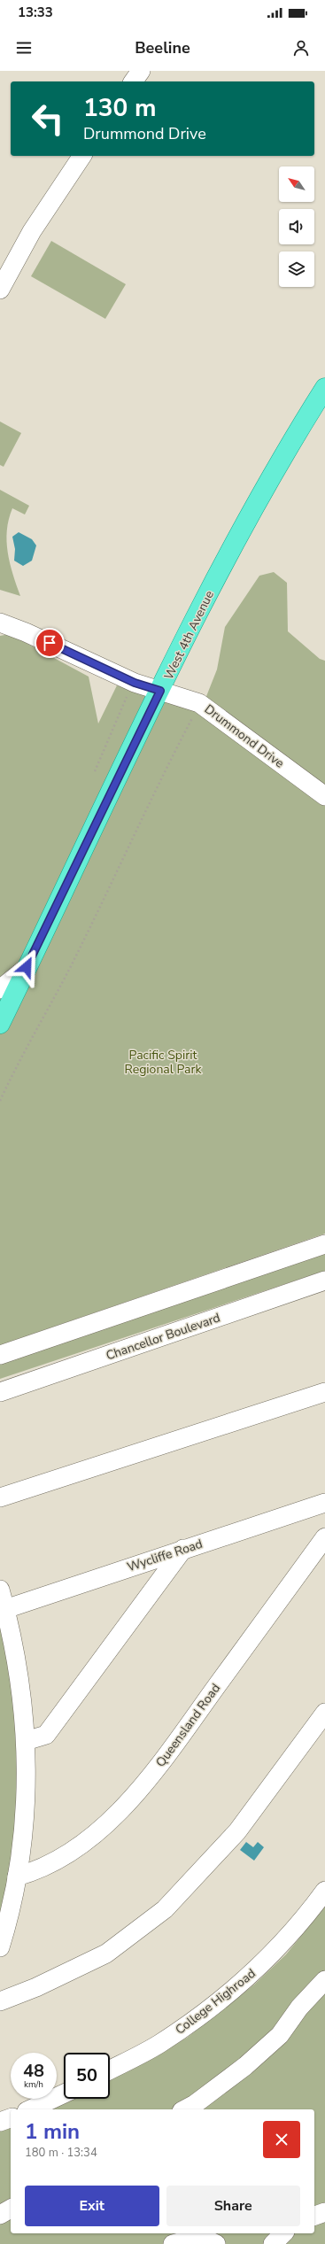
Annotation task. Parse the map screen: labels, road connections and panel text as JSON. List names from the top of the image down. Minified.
{"streets":{"main road":["West 4th Avenue"],"street":["Drummond Drive","Chancellor Boulevard","Wycliffe Road","Queensland Road","College Highroad"]},"crossings":[["West 4th Avenue","Drummond Drive"]],"parks":["Pacific Spirit Regional Park"],"north":"top left","page":{"status":"13:33","header":"Beeline","turn":["130 m","Drummond Drive"],"speed":"48 km/h","limit":"50","heading":["1 min","180 m · 13:34"],"buttons":["Exit","Share"]}}
